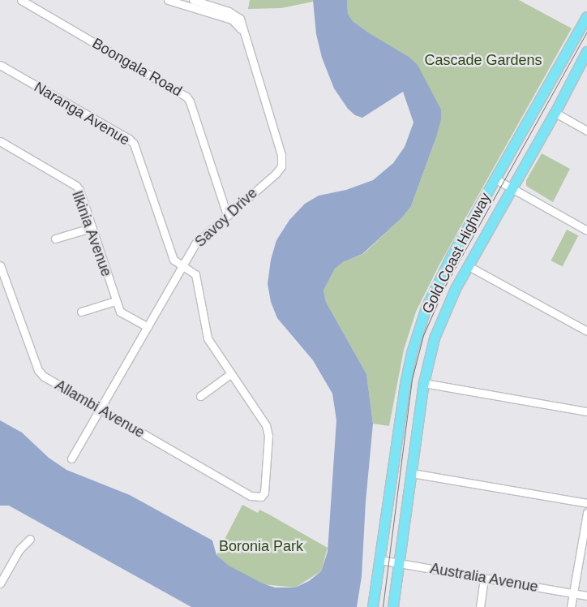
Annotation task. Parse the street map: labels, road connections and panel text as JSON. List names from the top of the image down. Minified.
{"streets":{"highway":["Gold Coast Highway"],"street":["Boongala Road","Naranga Avenue","Savoy Drive","Ilkinia Avenue","Allambi Avenue","Australia Avenue"]},"crossings":[["Boongala Road","Savoy Drive"],["Naranga Avenue","Savoy Drive"],["Naranga Avenue","Allambi Avenue"],["Savoy Drive","Ilkinia Avenue"],["Savoy Drive","Allambi Avenue"],["Gold Coast Highway","Australia Avenue"]],"parks":["Cascade Gardens","Boronia Park"]}
